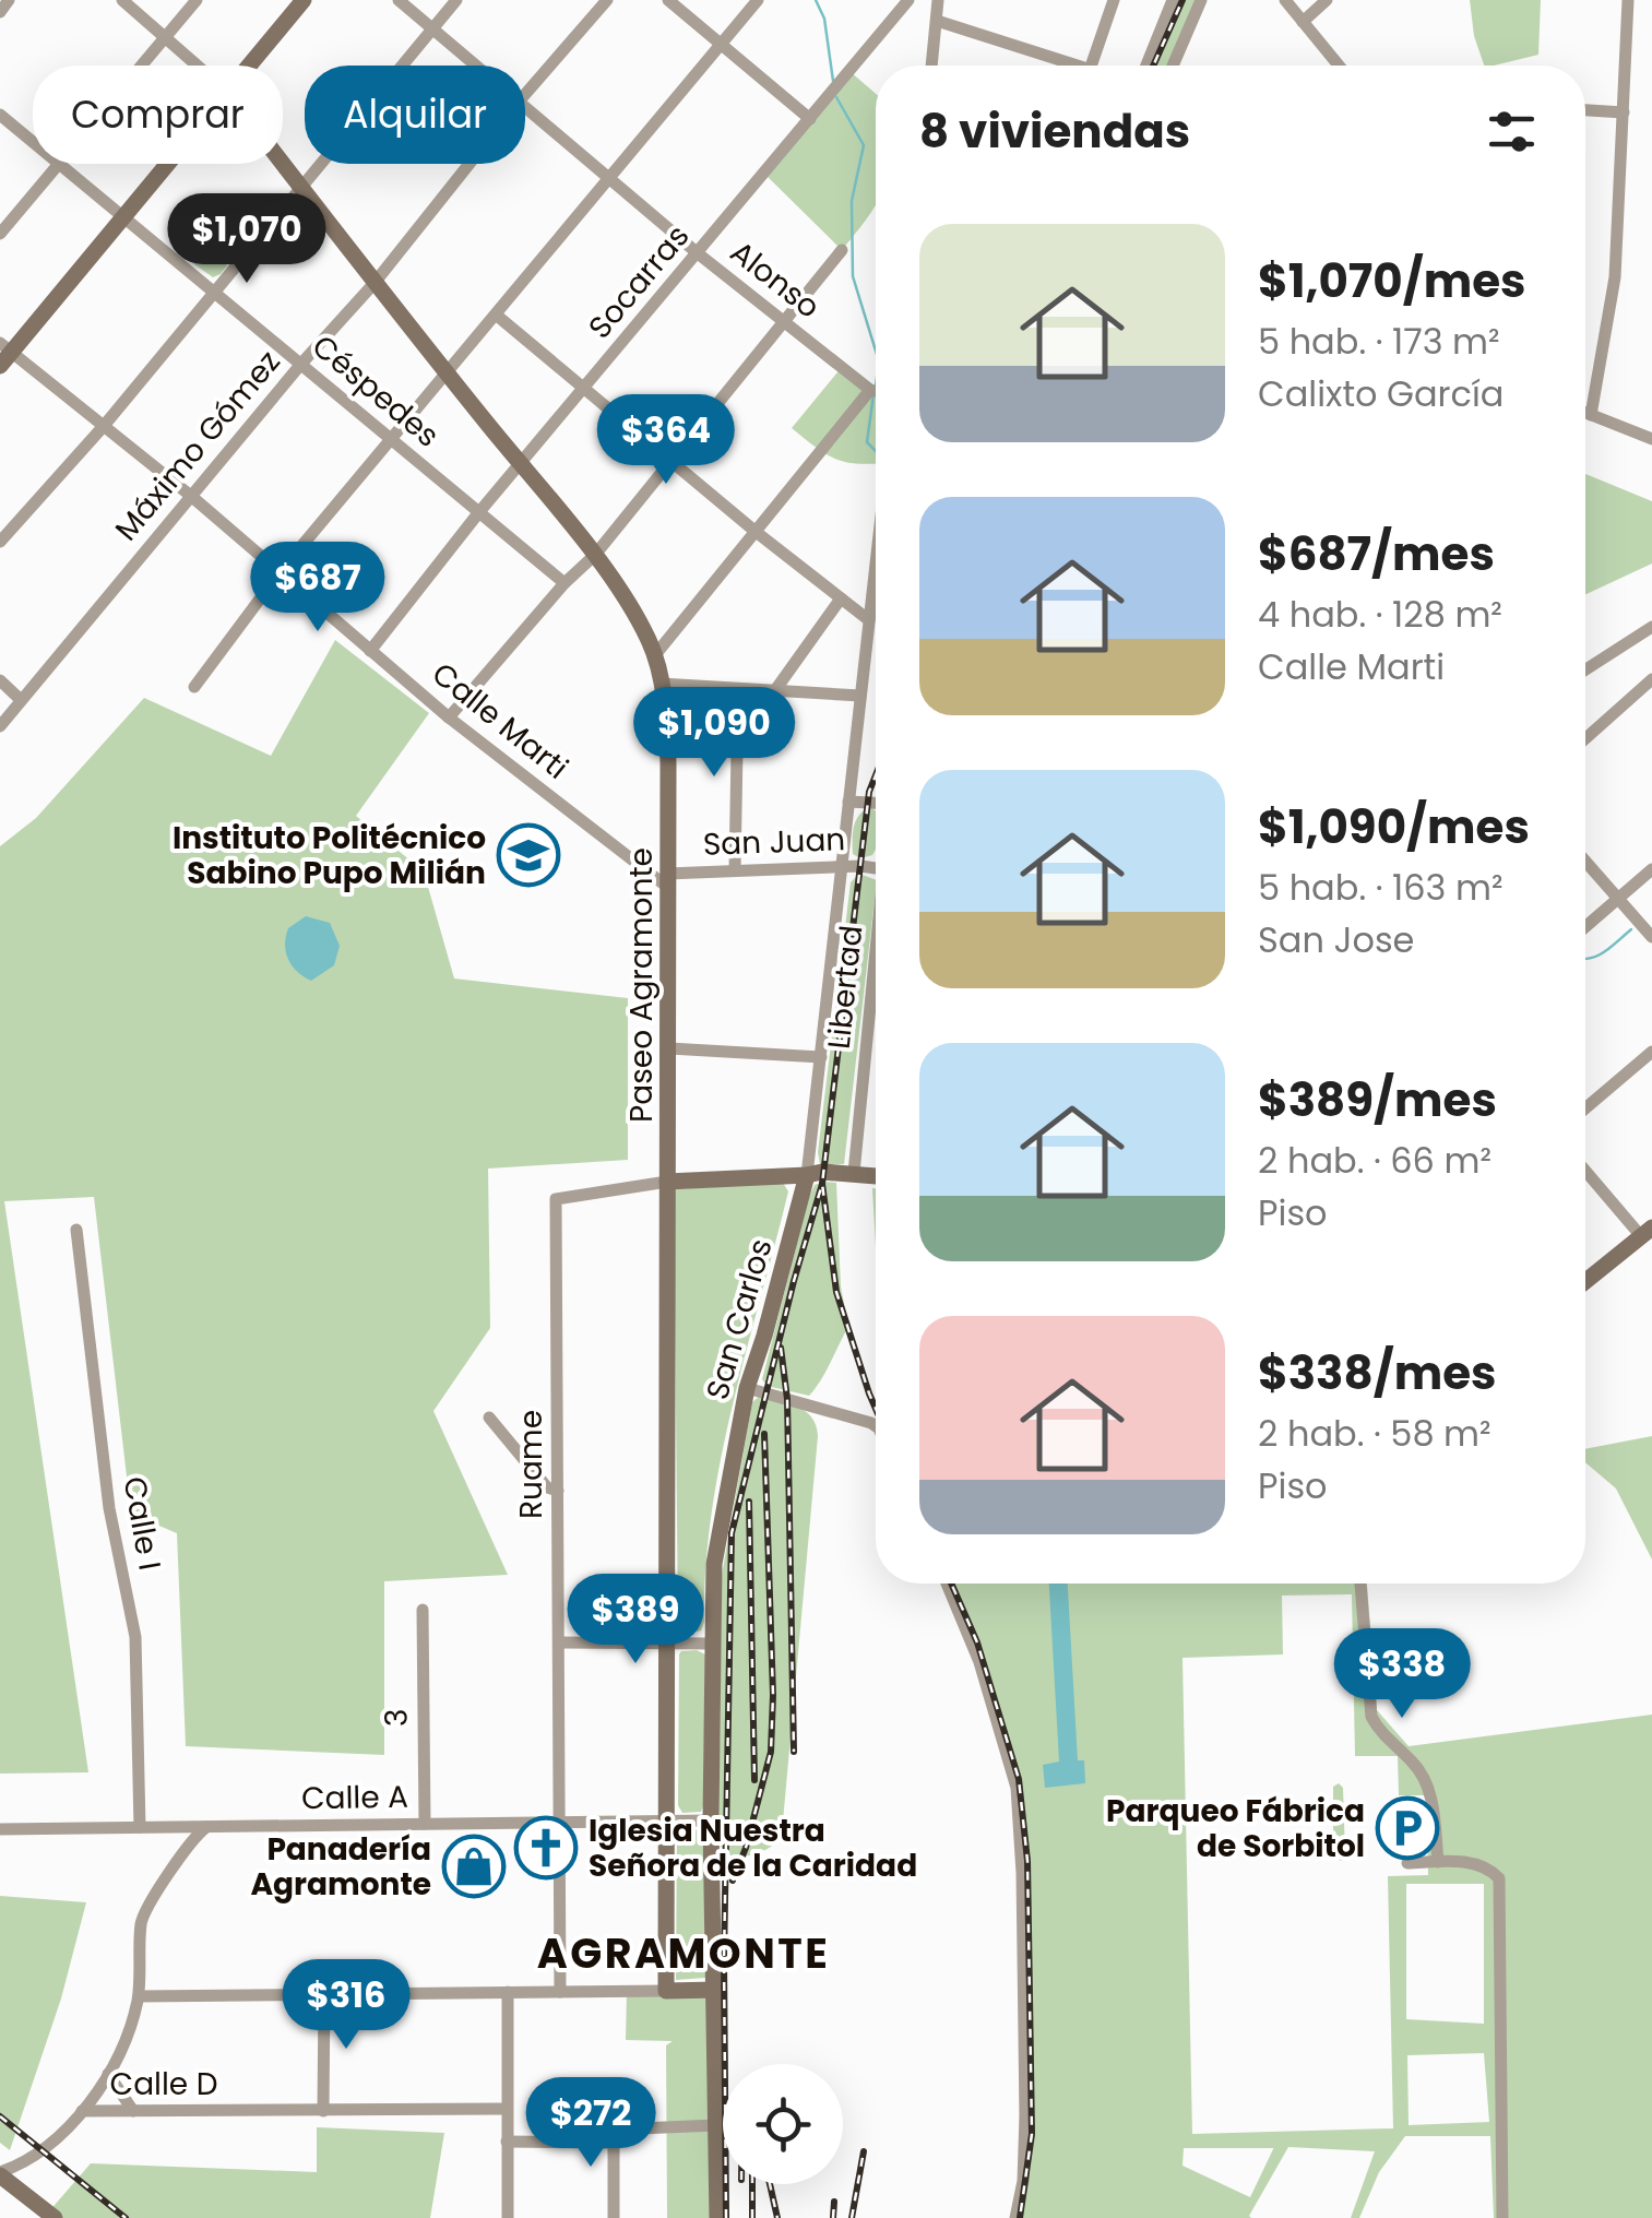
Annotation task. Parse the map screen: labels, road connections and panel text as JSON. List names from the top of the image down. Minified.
{"streets":{"street":["Alonso","Socarras","Céspedes","Máximo Gómez","Calle Marti","San Juan","Paseo Agramonte","Libertad","San Carlos","Ruame","Calle I","3","Calle A","Calle D"]},"crossings":[["Alonso","Socarras"],["Socarras","Céspedes"],["Socarras","Calle Marti"],["Socarras","Paseo Agramonte"],["Céspedes","Máximo Gómez"],["Máximo Gómez","Calle Marti"],["Máximo Gómez","Paseo Agramonte"],["Calle Marti","San Juan"],["Calle Marti","Paseo Agramonte"],["San Juan","Paseo Agramonte"],["San Juan","San Carlos"],["Paseo Agramonte","Ruame"],["Paseo Agramonte","Calle A"],["San Carlos","Calle A"],["Ruame","Calle A"],["Calle I","Calle A"],["3","Calle A"]],"districts":["AGRAMONTE"],"places":{"school or university":["Instituto Politécnico Sabino Pupo Milián"],"parking":["Parqueo Fábrica de Sorbitol"],"church":["Iglesia Nuestra Señora de la Caridad"],"shop":["Panadería Agramonte"]},"page":{"chip":["Comprar","Alquilar"],"heading":"8 viviendas","price":["$1,070","$364","$687","$1,090","$389","$338","$316","$272"],"list":[{"name":"$1,070/mes","note":"5 hab. · 173 m² · Calixto García"},{"name":"$687/mes","note":"4 hab. · 128 m² · Calle Marti"},{"name":"$1,090/mes","note":"5 hab. · 163 m² · San Jose"},{"name":"$389/mes","note":"2 hab. · 66 m² · Piso"},{"name":"$338/mes","note":"2 hab. · 58 m² · Piso"}]}}
